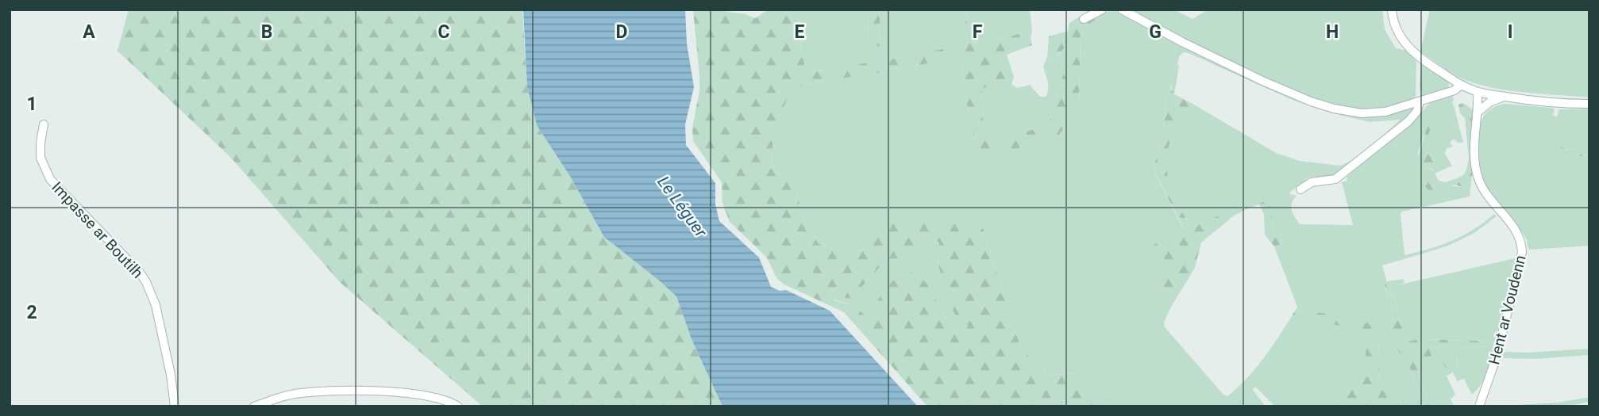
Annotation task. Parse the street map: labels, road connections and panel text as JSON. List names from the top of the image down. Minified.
{"streets":{"street":["Impasse ar Boutilh","Hent ar Voudenn"]},"water":["Le Léguer"],"grid":{"columns":["A","B","C","D","E","F","G","H","I"],"rows":["1","2"]}}
